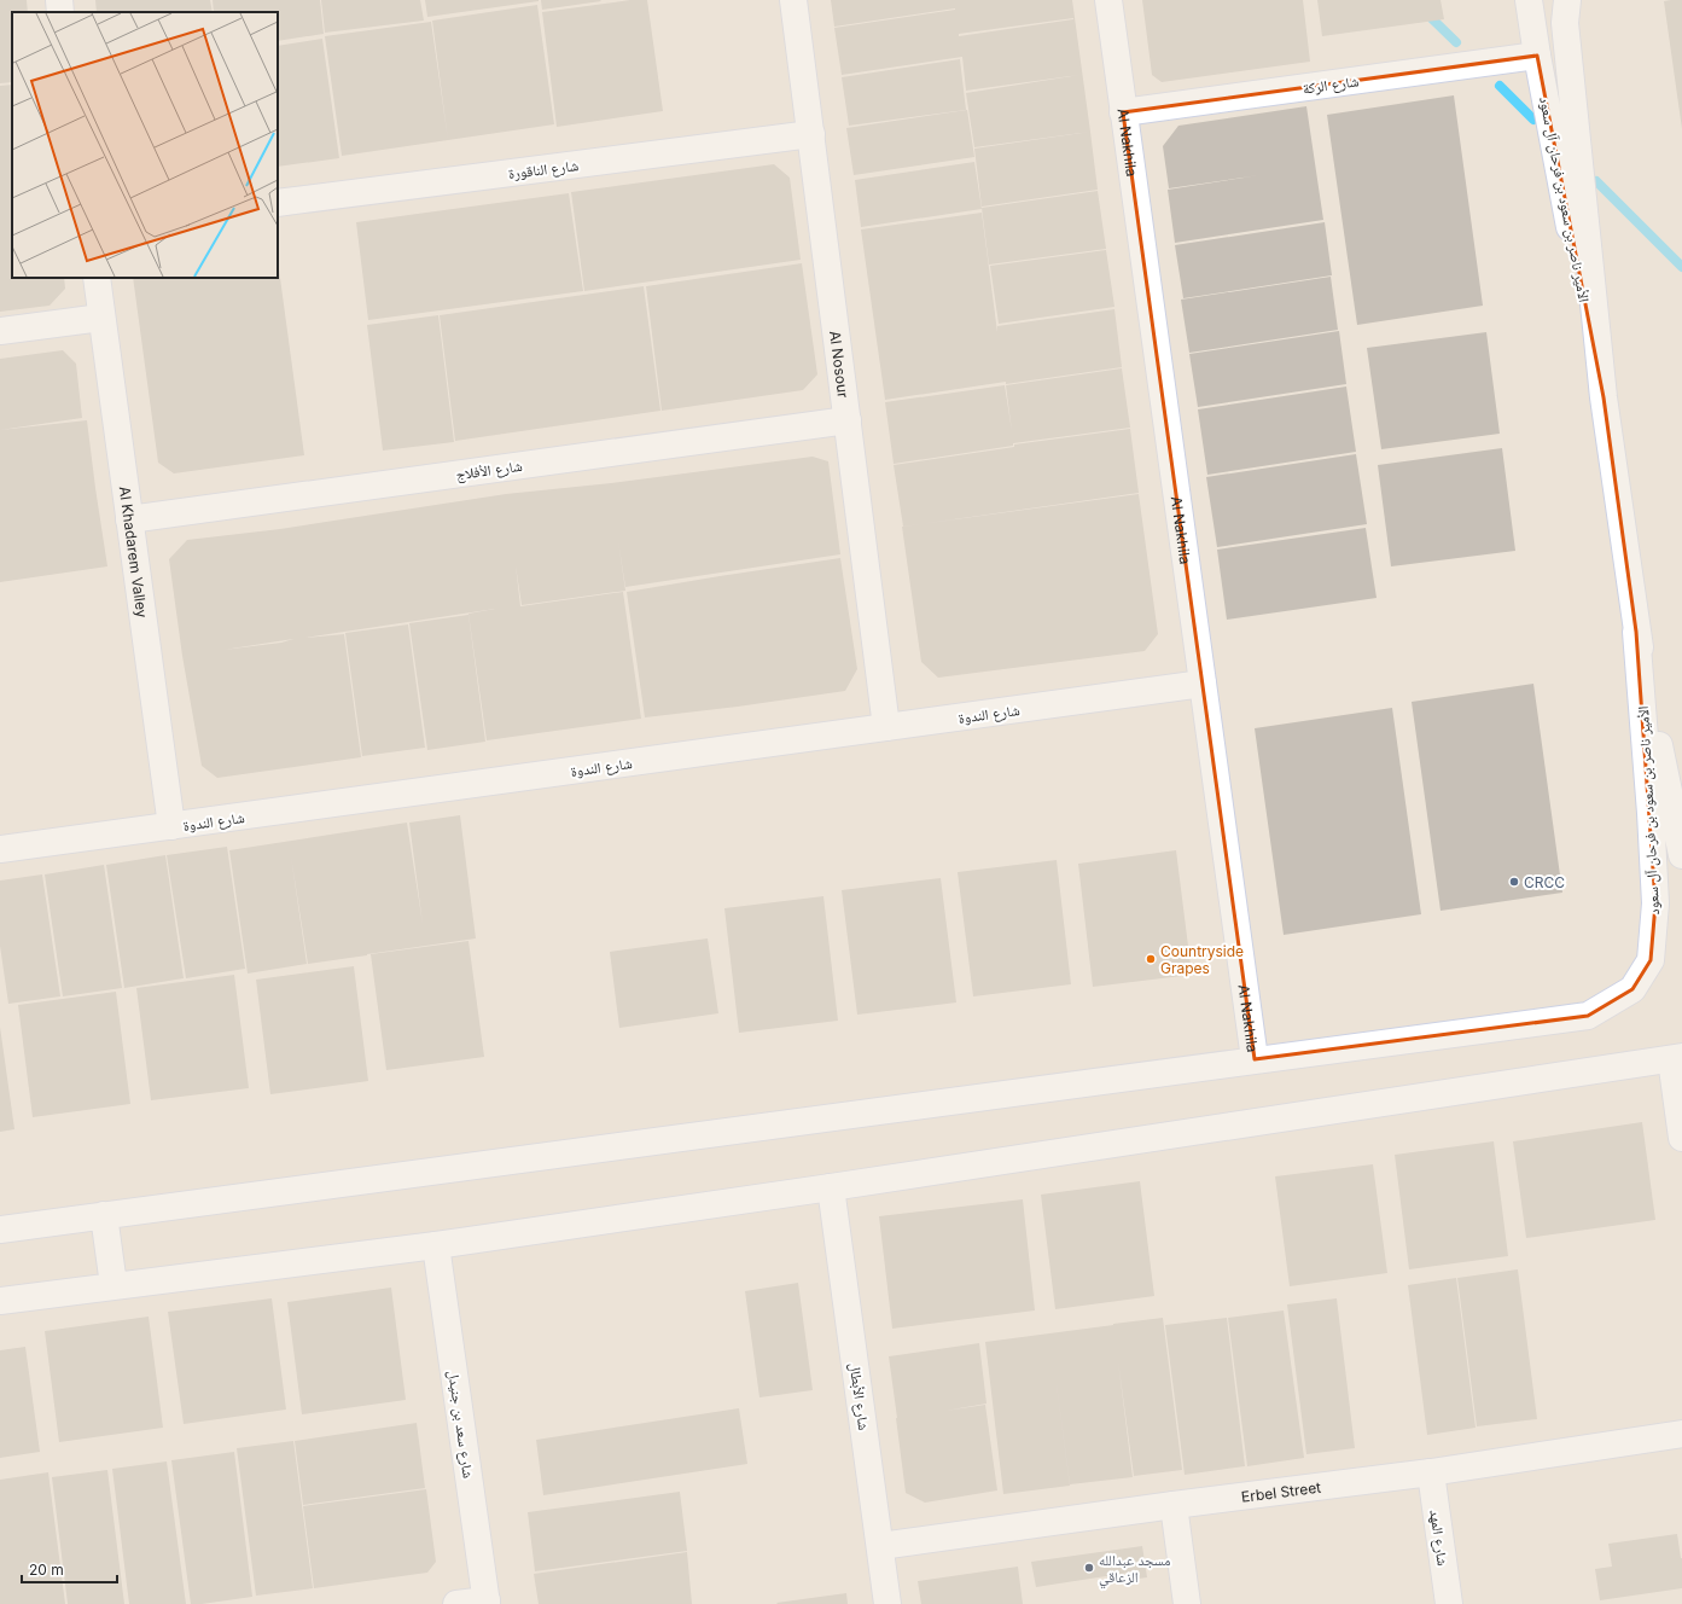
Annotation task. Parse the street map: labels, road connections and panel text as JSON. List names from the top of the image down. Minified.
{"streets":{"street":["شارع الركة","Al Nakhila","شارع الناقورة","الأمير ناصر بن سعود بن فرحان آل سعود","Al Nosour","شارع الأفلاج","Al Khadarem Valley","شارع الندوة","شارع الأبطال","شارع سعد بن جنيدل","Erbel Street","شارع المهد"]},"crossings":[["شارع الركة","Al Nakhila"],["شارع الركة","الأمير ناصر بن سعود بن فرحان آل سعود"],["Al Nakhila","الأمير ناصر بن سعود بن فرحان آل سعود"],["Al Nakhila","شارع الندوة"],["شارع الناقورة","Al Nosour"],["Al Nosour","شارع الأفلاج"],["Al Nosour","شارع الندوة"],["شارع الأفلاج","Al Khadarem Valley"],["Al Khadarem Valley","شارع الندوة"],["شارع الأبطال","Erbel Street"],["Erbel Street","شارع المهد"]],"places":["CRCC","Countryside Grapes","مسجد عبدالله الزعاقي"],"scale_bar":"20 m"}
